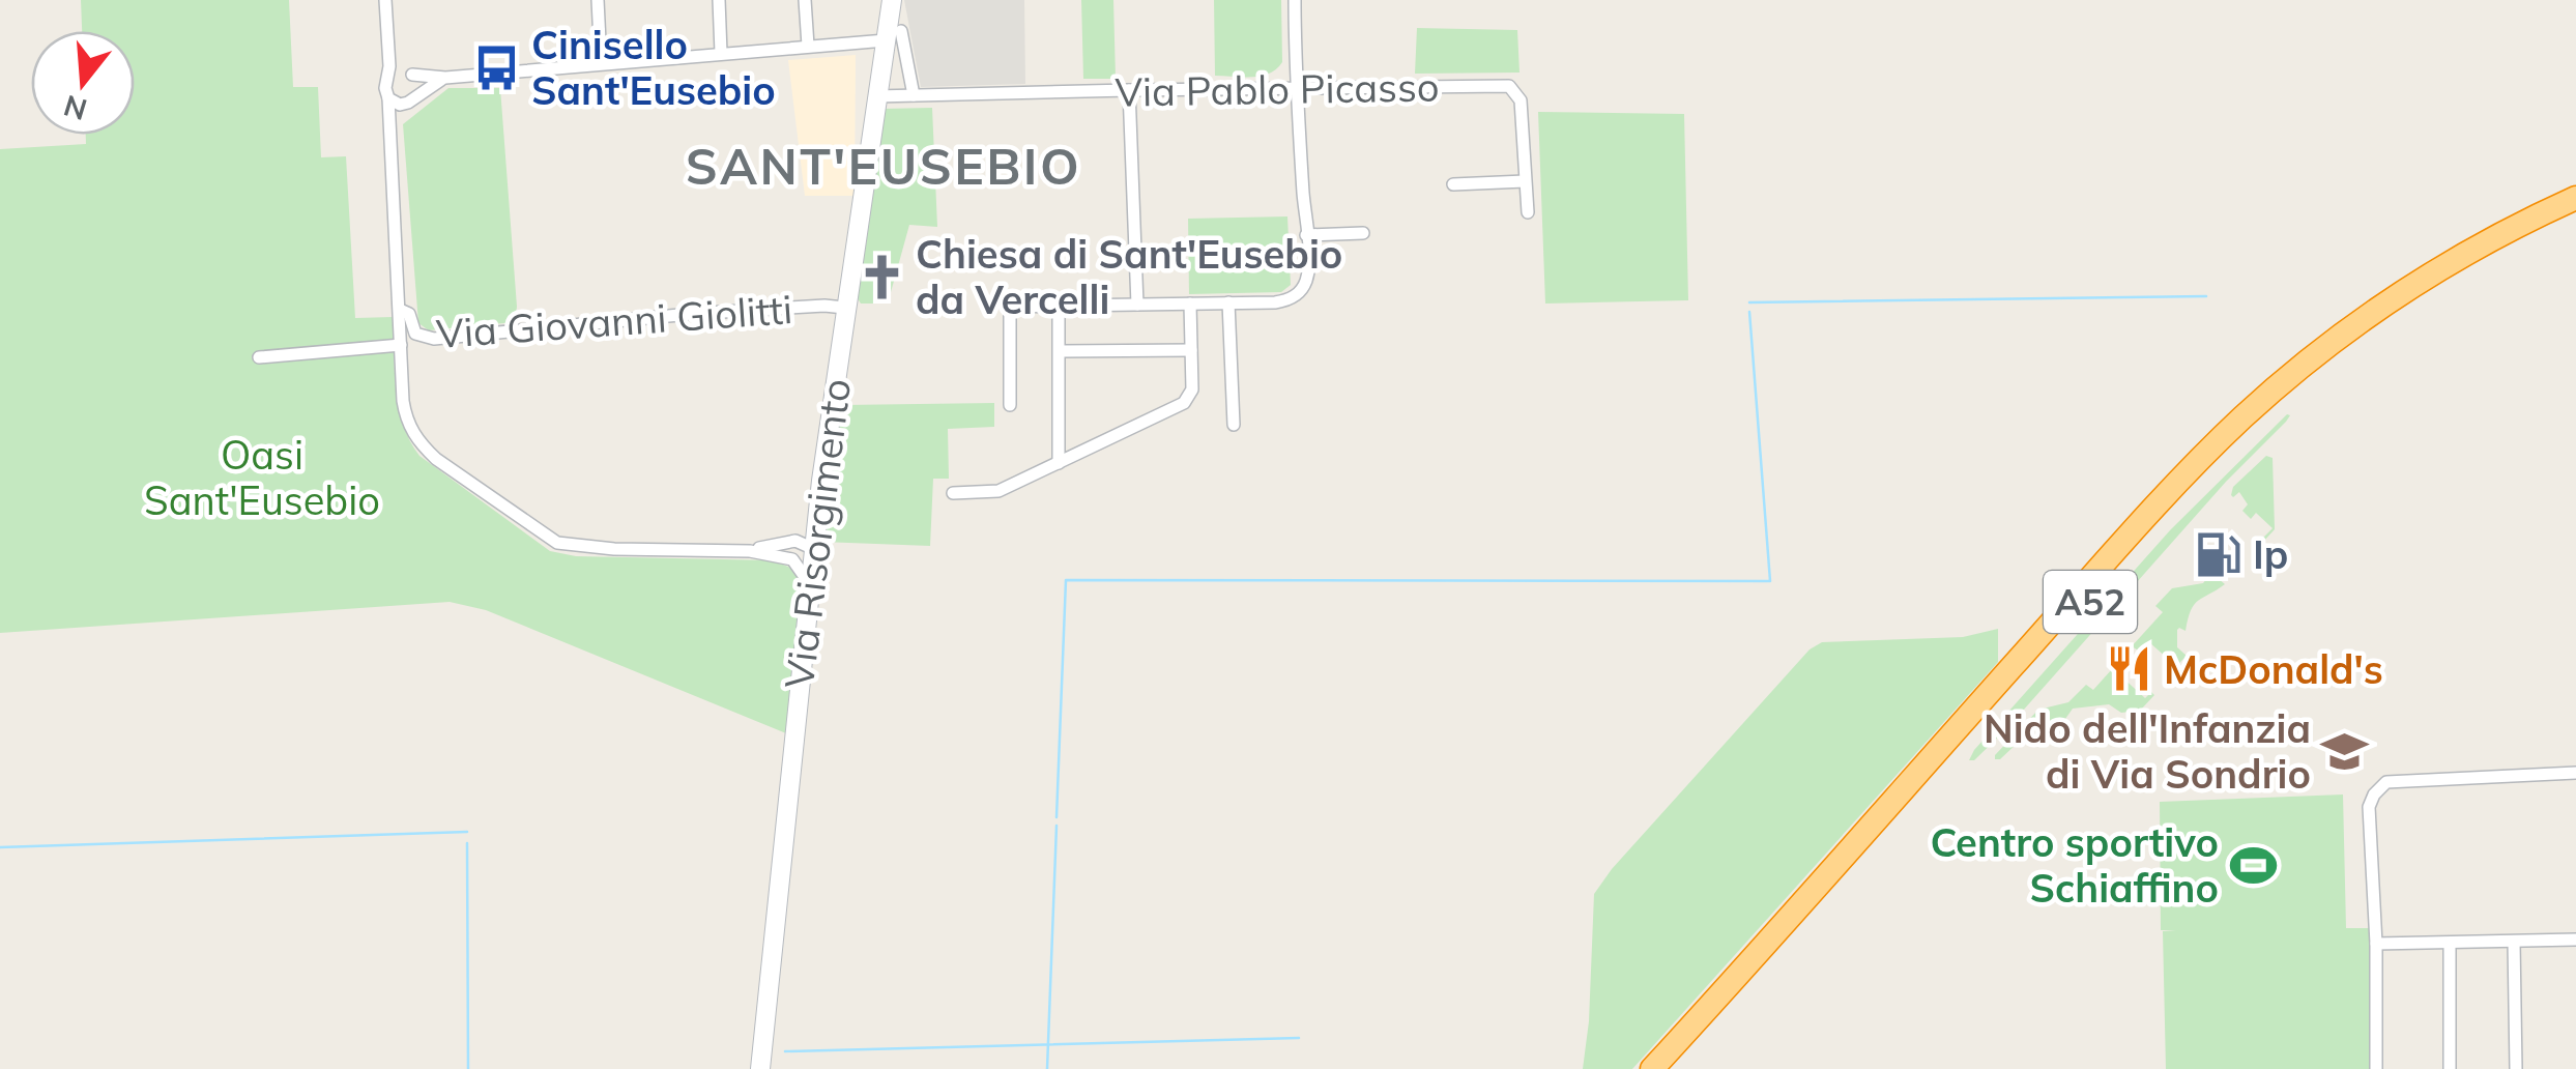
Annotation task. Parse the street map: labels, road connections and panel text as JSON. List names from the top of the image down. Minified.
{"streets":{"highway":["A52"],"street":["Via Pablo Picasso","Via Giovanni Giolitti","Via Risorgimento"]},"crossings":[["Via Pablo Picasso","Via Risorgimento"],["Via Giovanni Giolitti","Via Risorgimento"]],"districts":["SANT'EUSEBIO"],"parks":["Oasi Sant'Eusebio"],"places":{"bus stop":["Cinisello Sant'Eusebio"],"church":["Chiesa di Sant'Eusebio da Vercelli"],"fuel station":["Ip"],"restaurant":["McDonald's"],"school or university":["Nido dell'Infanzia di Via Sondrio"],"sports":["Centro sportivo Schiaffino"]},"north":"bottom"}
